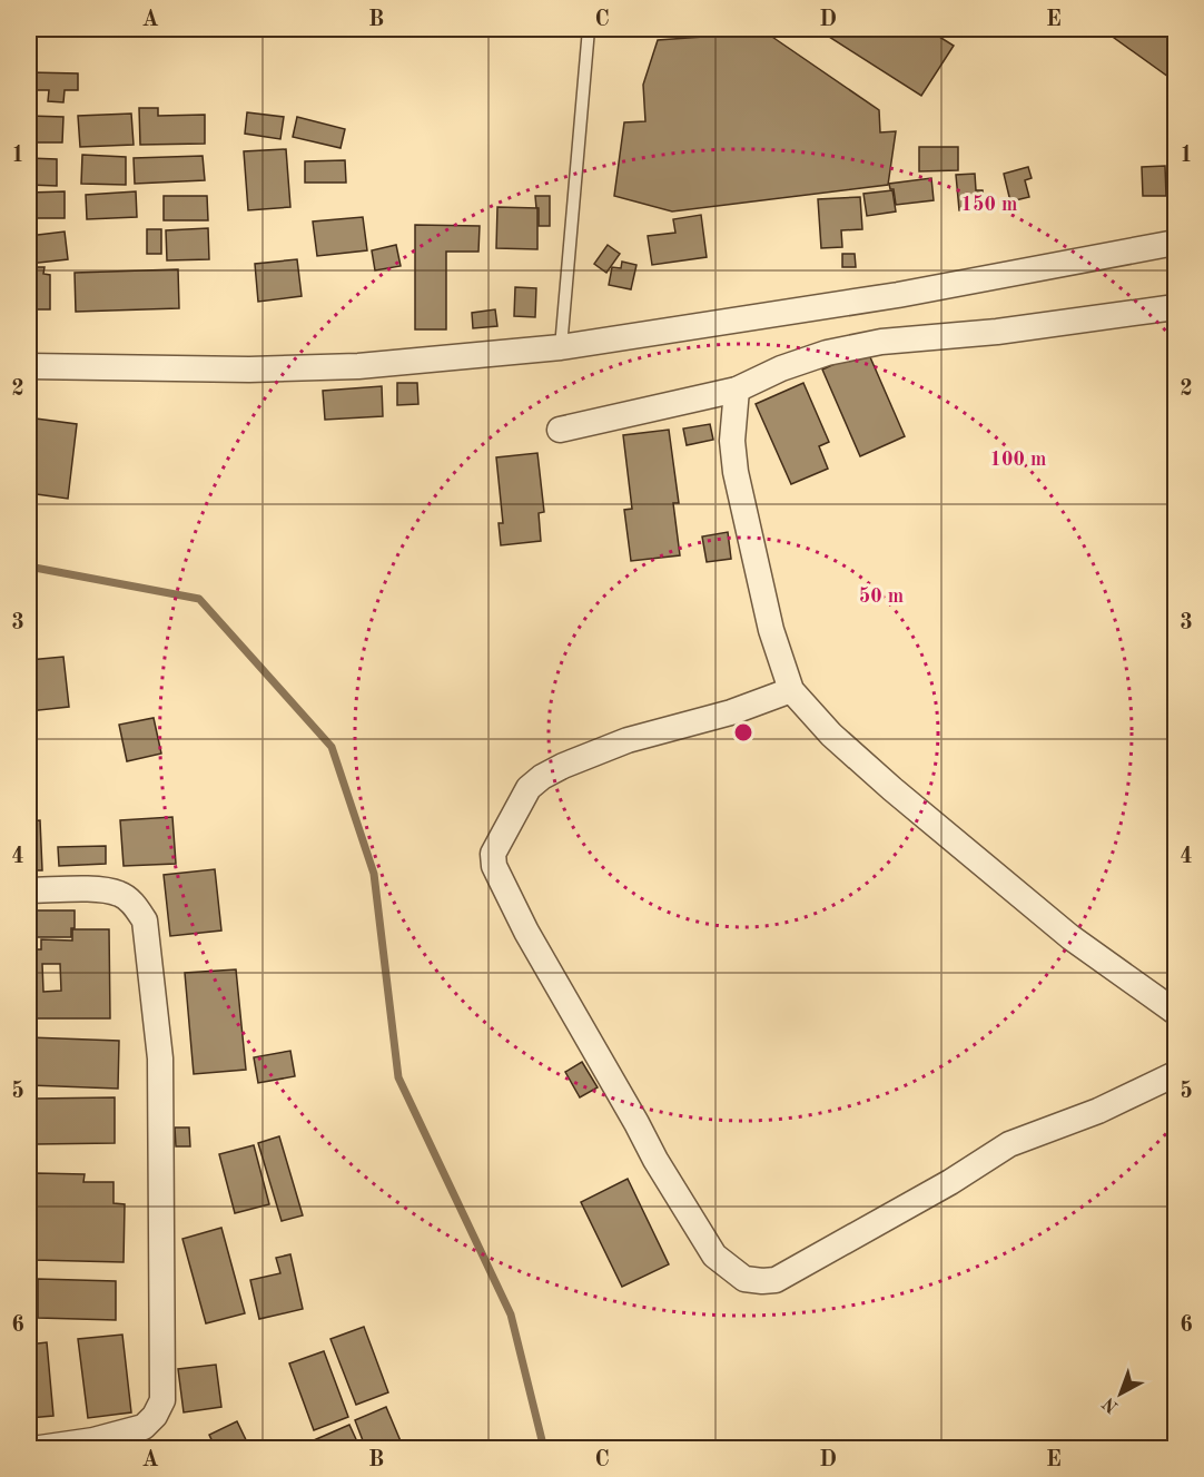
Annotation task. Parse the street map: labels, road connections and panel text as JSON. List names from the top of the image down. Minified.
{"north":"bottom left","grid":{"columns":["A","B","C","D","E"],"rows":["1","2","3","4","5","6"]},"rings":["150 m","100 m","50 m"]}
